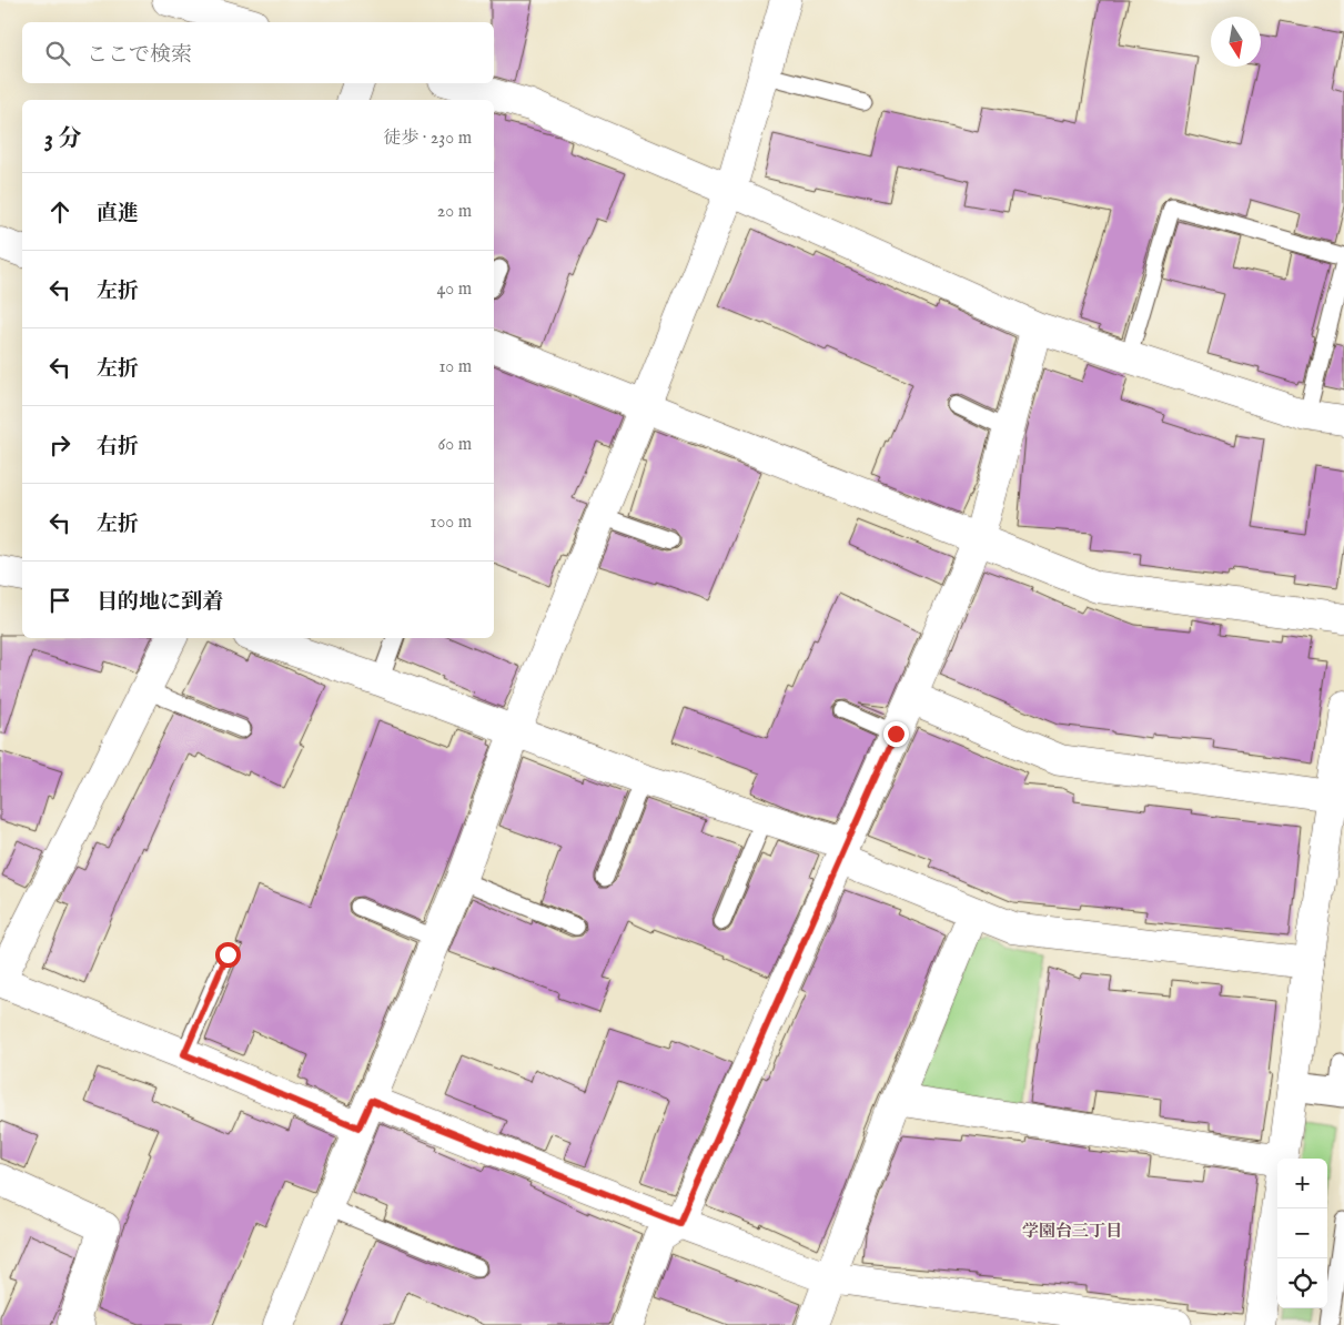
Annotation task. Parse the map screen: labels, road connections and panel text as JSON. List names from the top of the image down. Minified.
{"districts":["学園台三丁目"],"north":"bottom","page":{"search":"ここで検索","heading":["3 分","徒歩 · 230 m"],"list":[["直進","20 m"],["左折","40 m"],["左折","10 m"],["右折","60 m"],["左折","100 m"],"目的地に到着"],"map_buttons":["+","−"]}}
